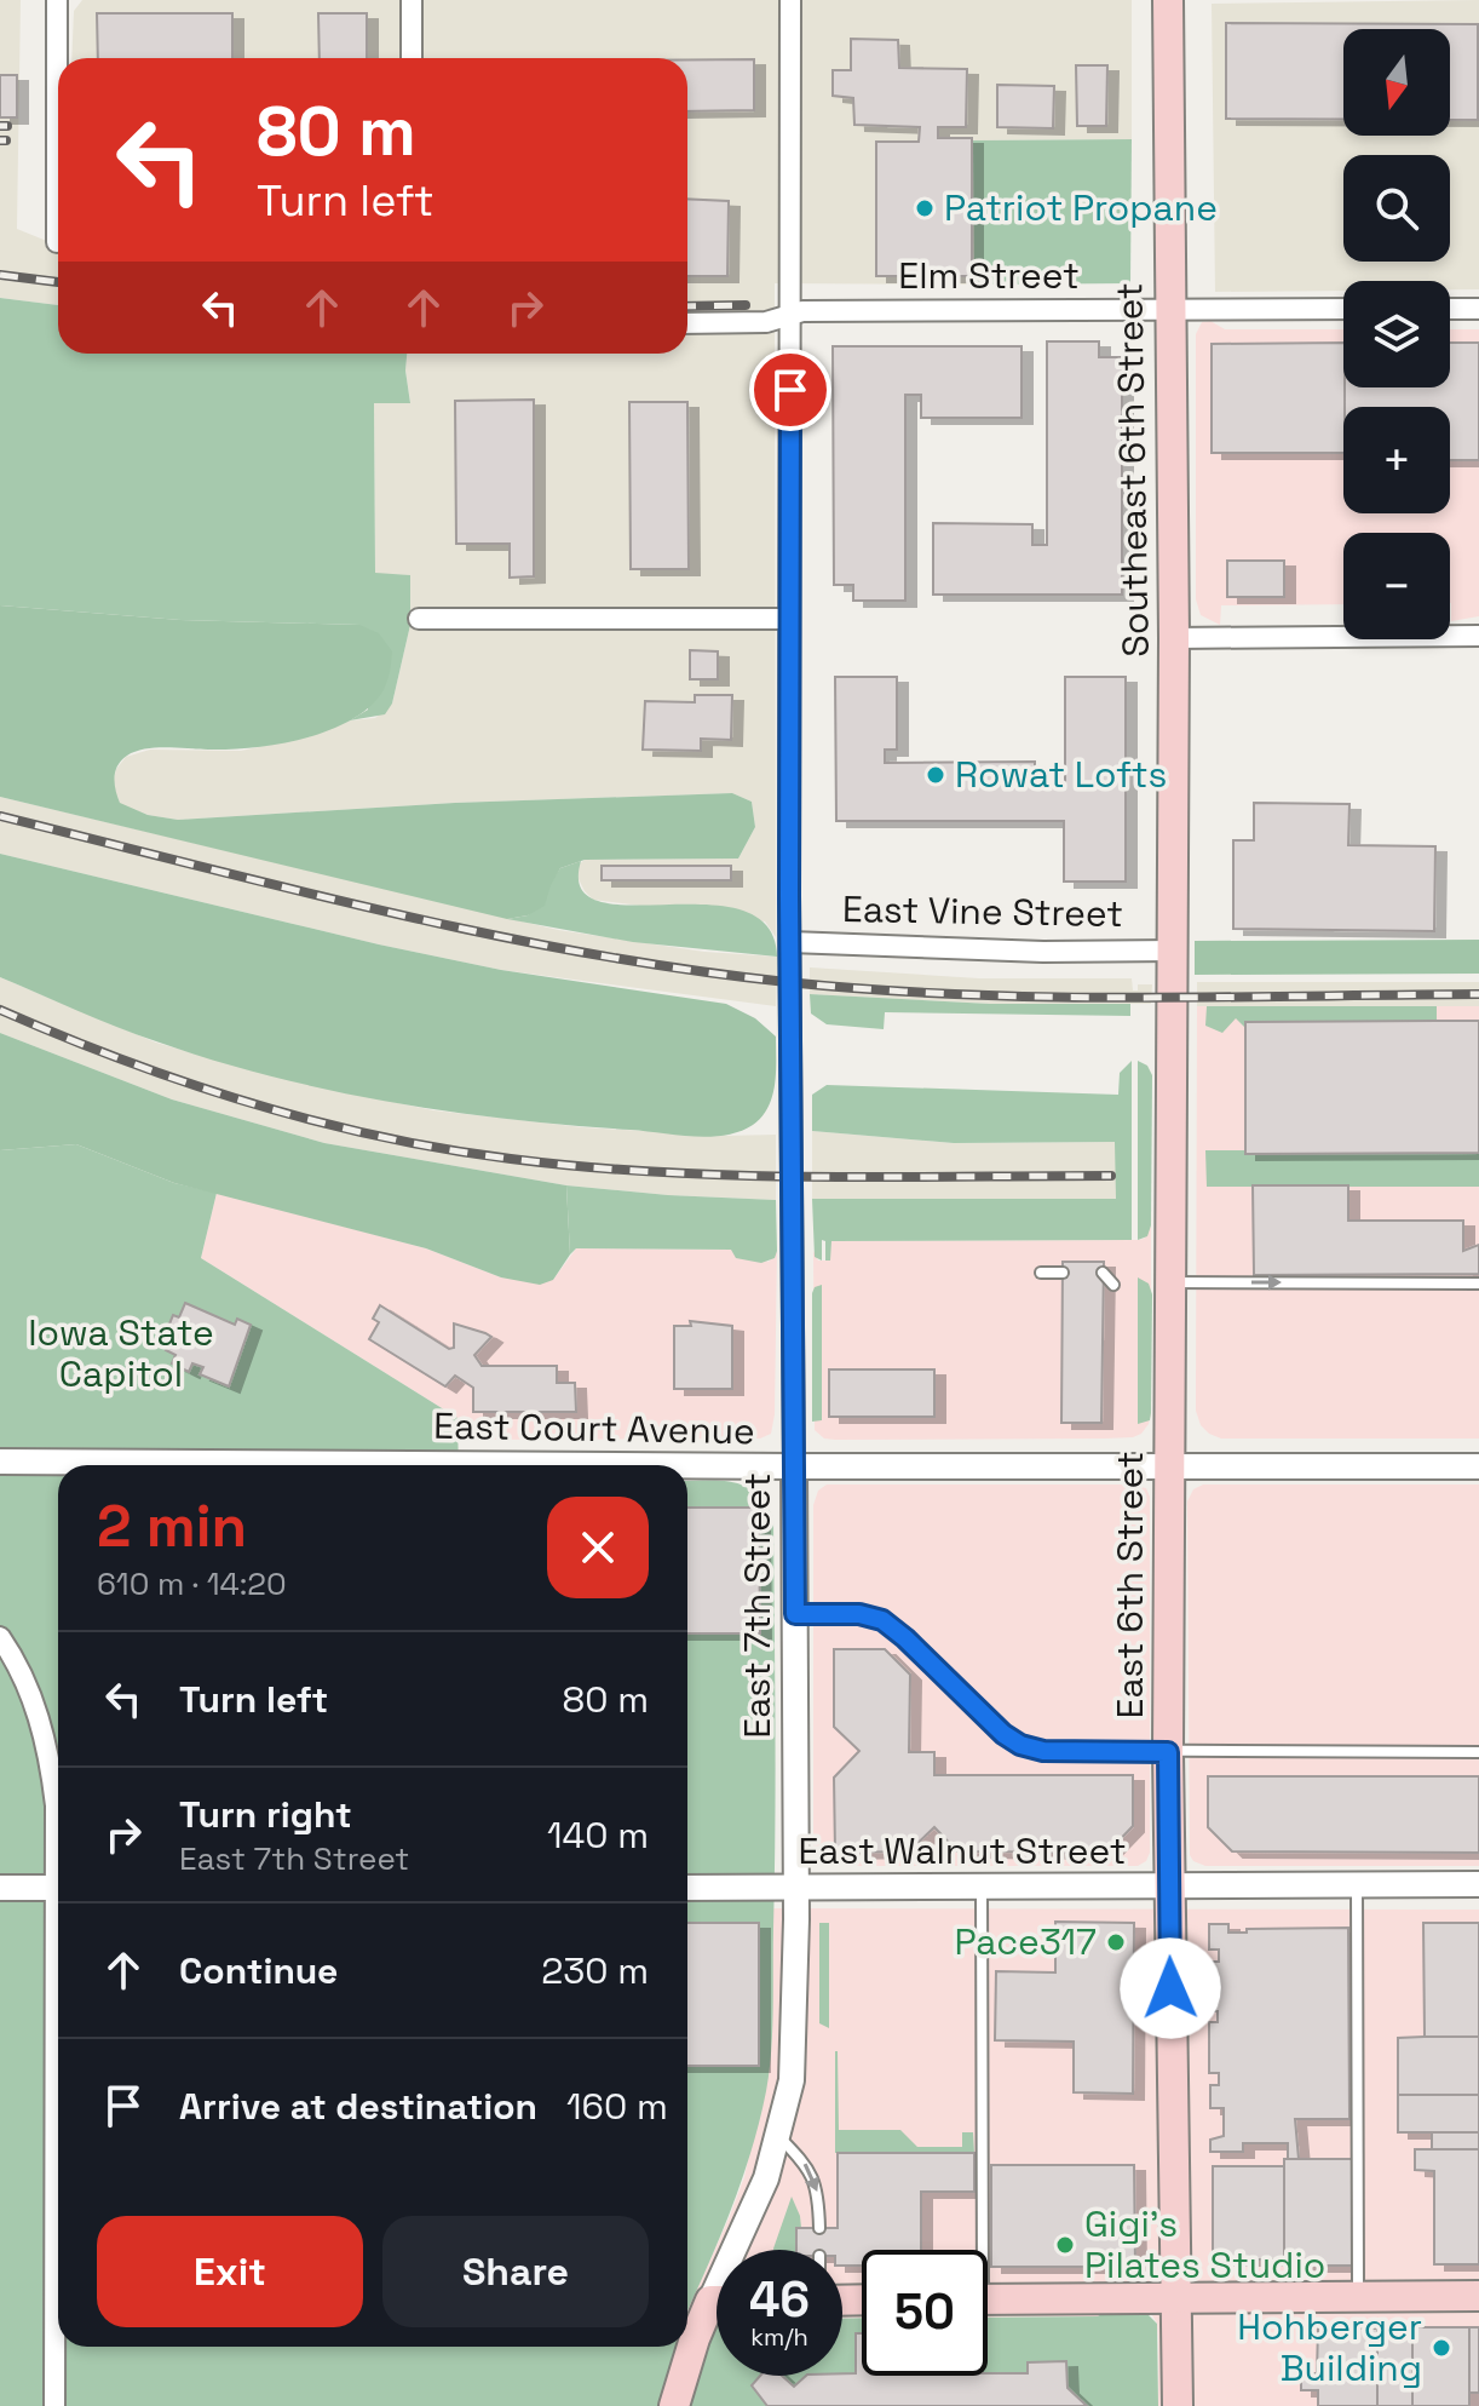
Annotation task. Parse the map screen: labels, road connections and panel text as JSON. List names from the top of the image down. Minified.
{"streets":{"main road":["Southeast 6th Street","East 6th Street"],"street":["Elm Street","East Vine Street","East Court Avenue","East 7th Street","East Walnut Street"]},"crossings":[["Elm Street","Southeast 6th Street"],["Elm Street","East 7th Street"],["Southeast 6th Street","East Vine Street"],["Southeast 6th Street","East 6th Street"],["East Vine Street","East 6th Street"],["East Vine Street","East 7th Street"],["East Court Avenue","East 6th Street"],["East Court Avenue","East 7th Street"],["East 6th Street","East Walnut Street"],["East 7th Street","East Walnut Street"]],"parks":["Iowa State Capitol"],"places":["Patriot Propane","Rowat Lofts","Pace317","Gigi's Pilates Studio","Hohberger Building"],"north":"bottom","page":{"map_buttons":["+","−"],"turn":["80 m","Turn left"],"heading":["2 min","610 m · 14:20"],"list":[{"name":"Turn left","value":"80 m"},{"name":"Turn right","note":"East 7th Street","value":"140 m"},{"name":"Continue","value":"230 m"},{"name":"Arrive at destination","value":"160 m"}],"buttons":["Exit","Share"],"speed":"46 km/h","limit":"50"}}
